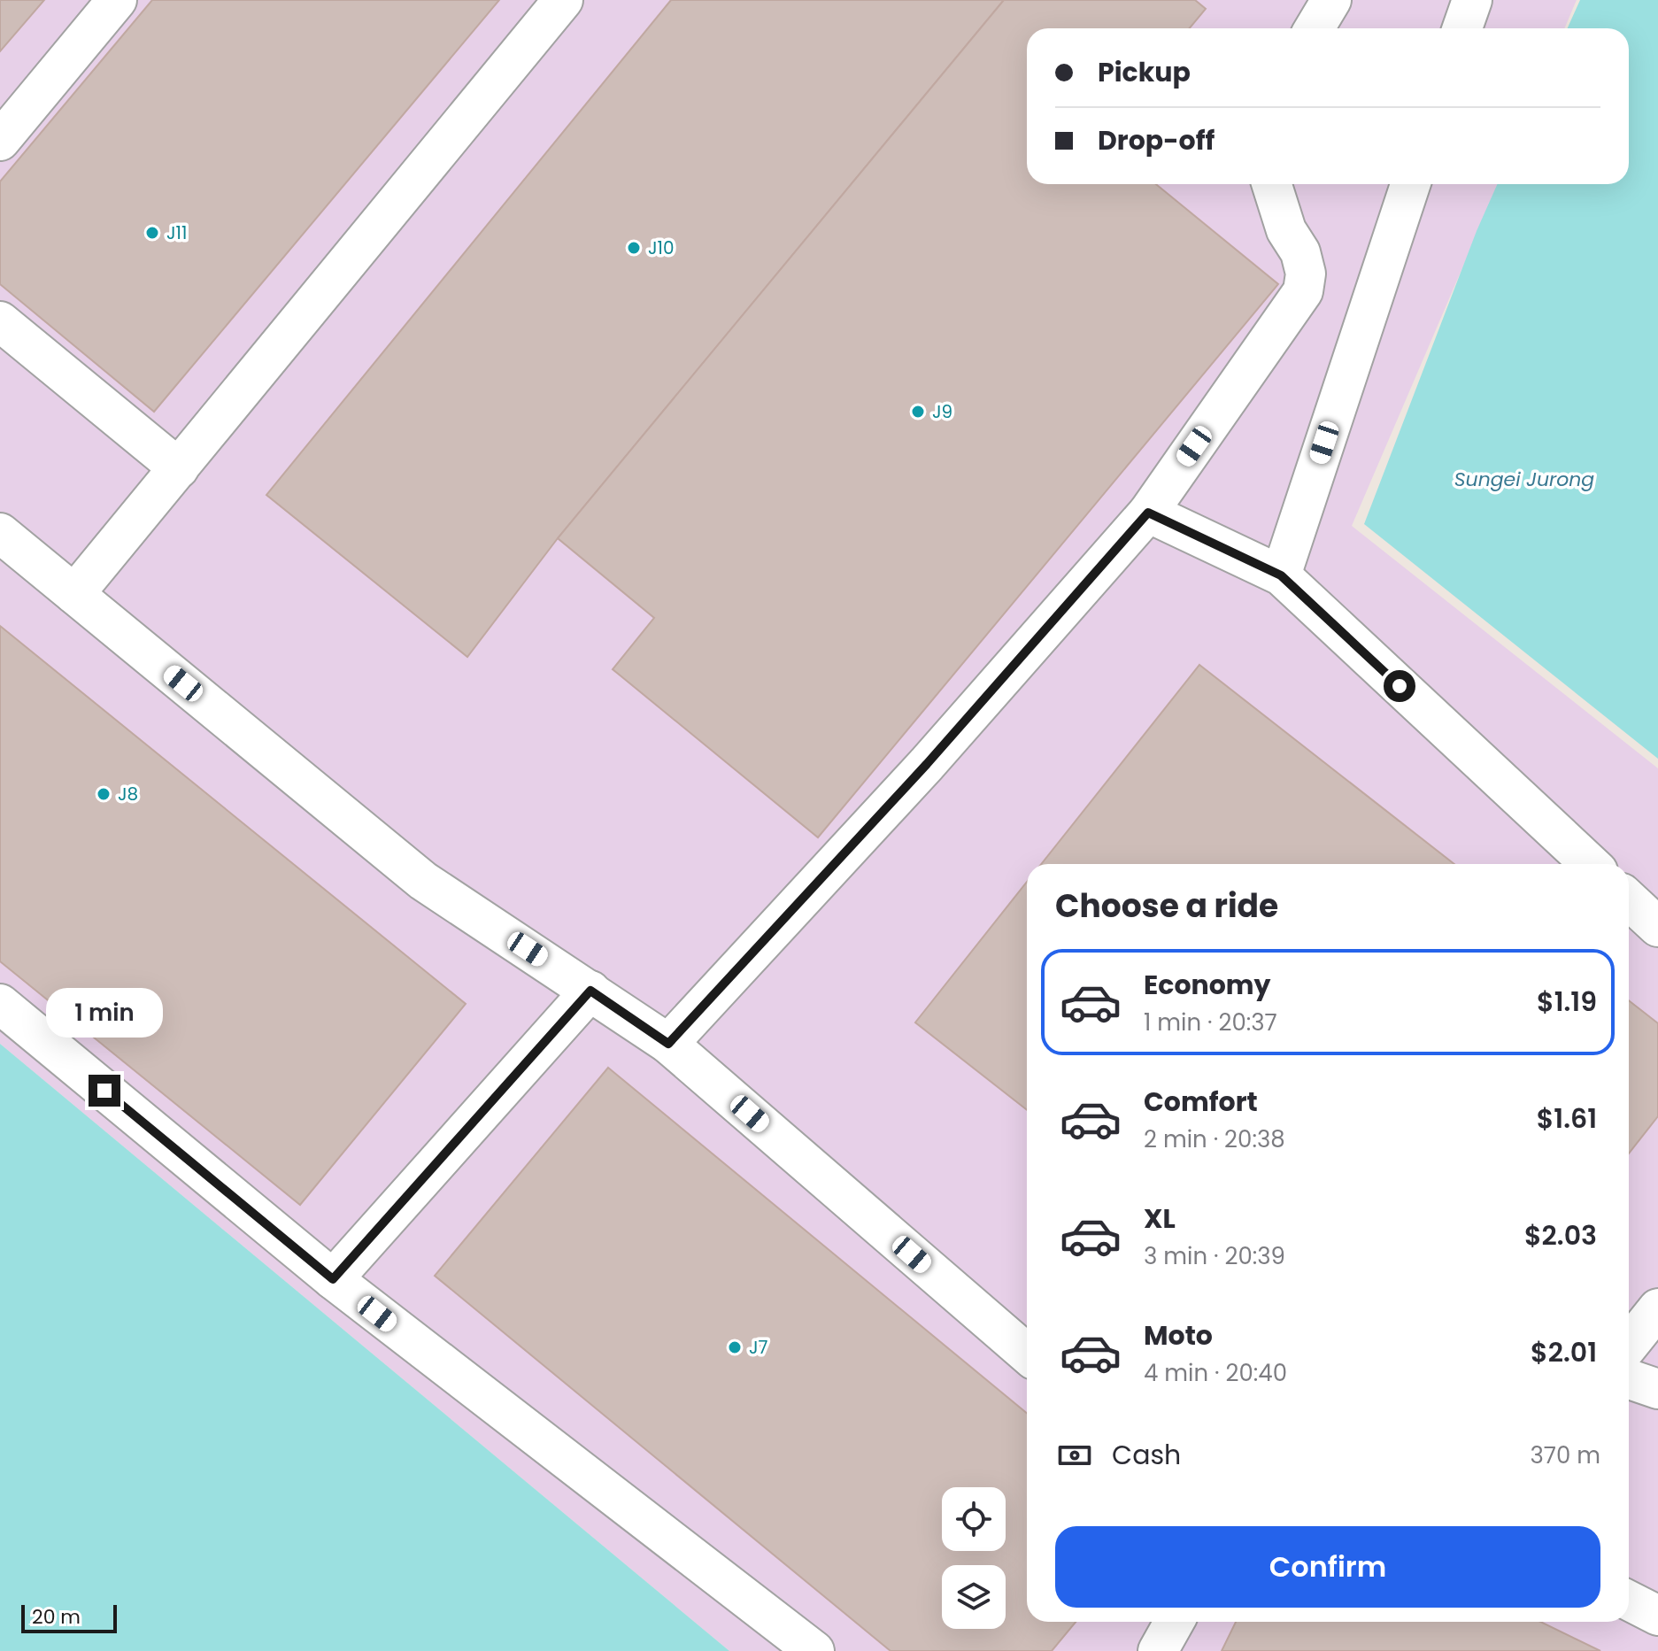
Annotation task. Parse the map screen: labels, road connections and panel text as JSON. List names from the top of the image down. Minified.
{"water":["Sungei Jurong"],"places":["J11","J10","J9","J8","J7"],"scale_bar":"20 m","page":{"banner":["Pickup","Drop-off"],"heading":"Choose a ride","list":[{"name":"Economy","note":"1 min · 20:37","value":"$1.19"},{"name":"Comfort","note":"2 min · 20:38","value":"$1.61"},{"name":"XL","note":"3 min · 20:39","value":"$2.03"},{"name":"Moto","note":"4 min · 20:40","value":"$2.01"}],"bubble":"1 min","pay":["Cash","370 m"],"buttons":"Confirm","scale":"20 m"}}
